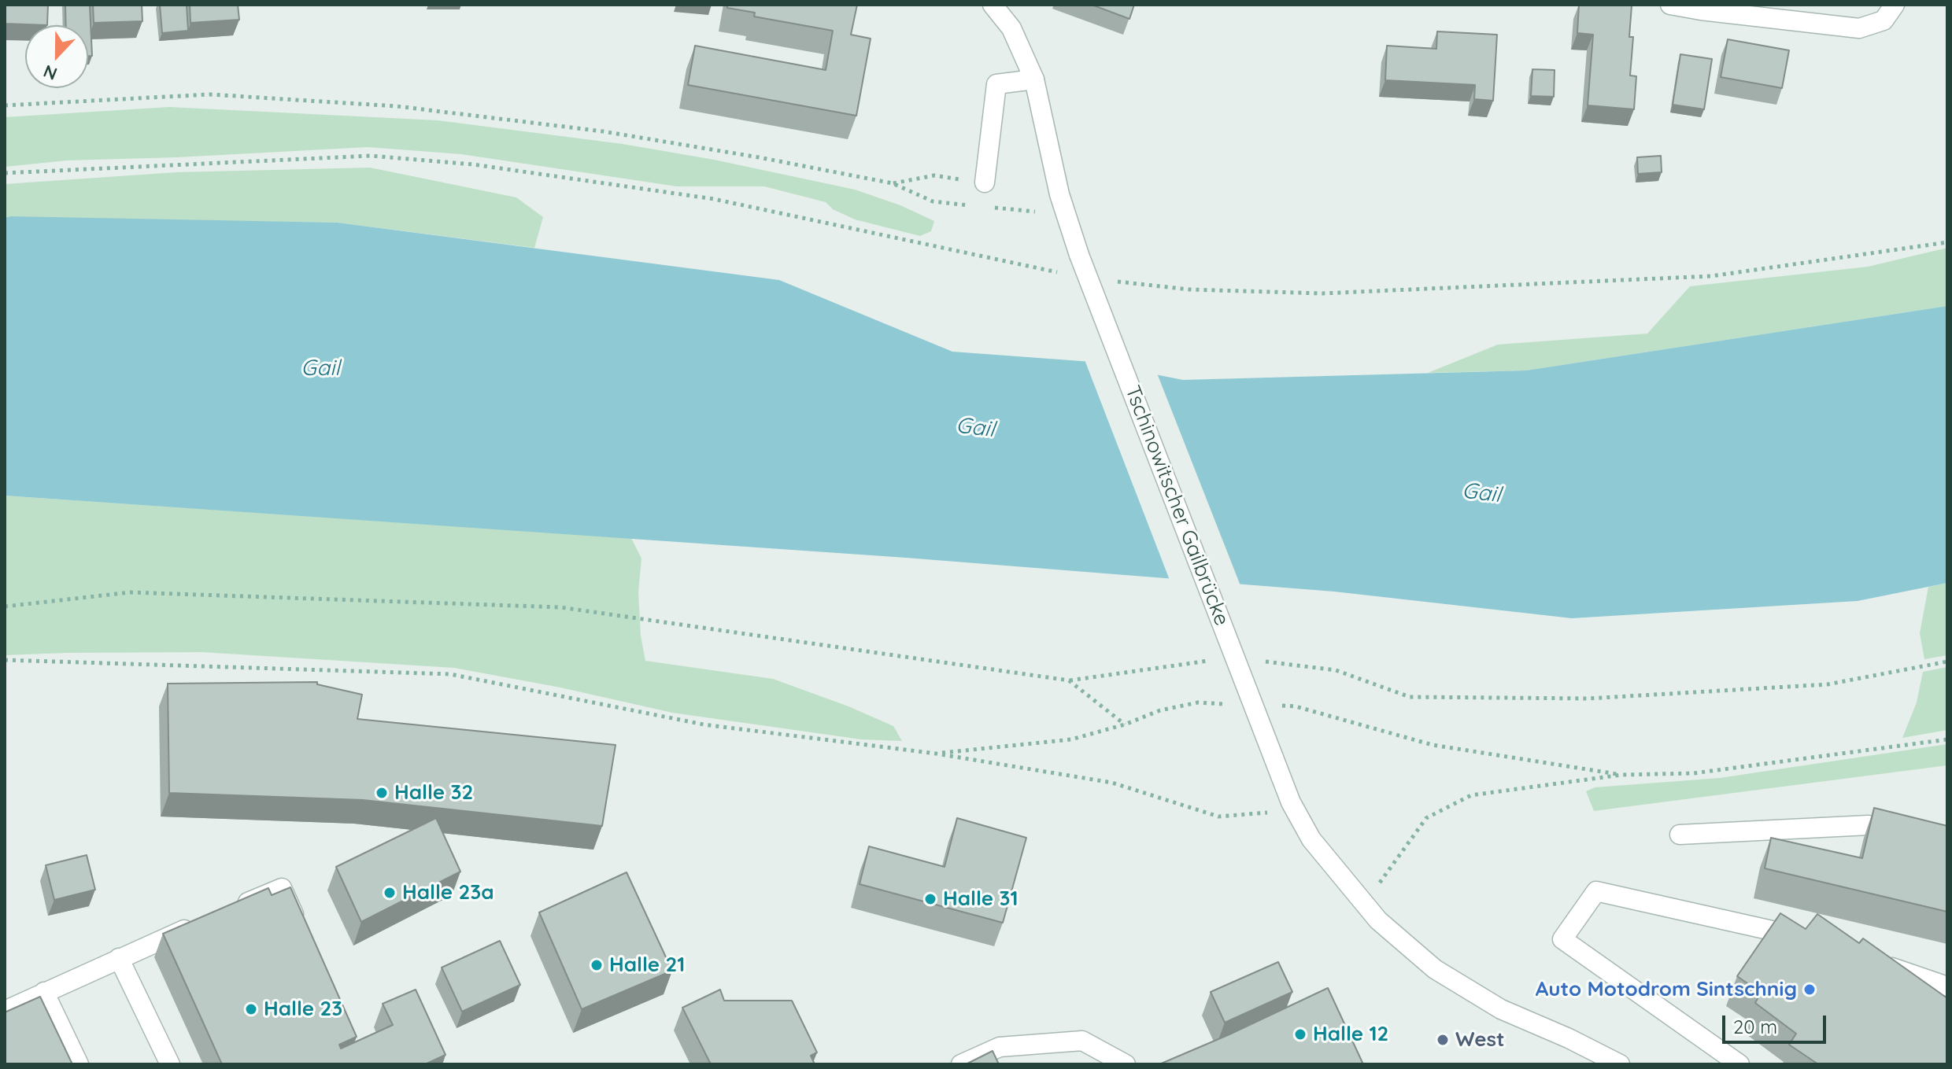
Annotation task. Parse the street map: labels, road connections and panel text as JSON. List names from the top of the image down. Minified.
{"streets":{"street":["Tschinowitscher Gailbrücke"]},"water":["Gail"],"places":["Halle 32","Halle 23a","Halle 31","Halle 21","Auto Motodrom Sintschnig","Halle 23","Halle 12","West"],"scale_bar":"20 m","north":"bottom"}
